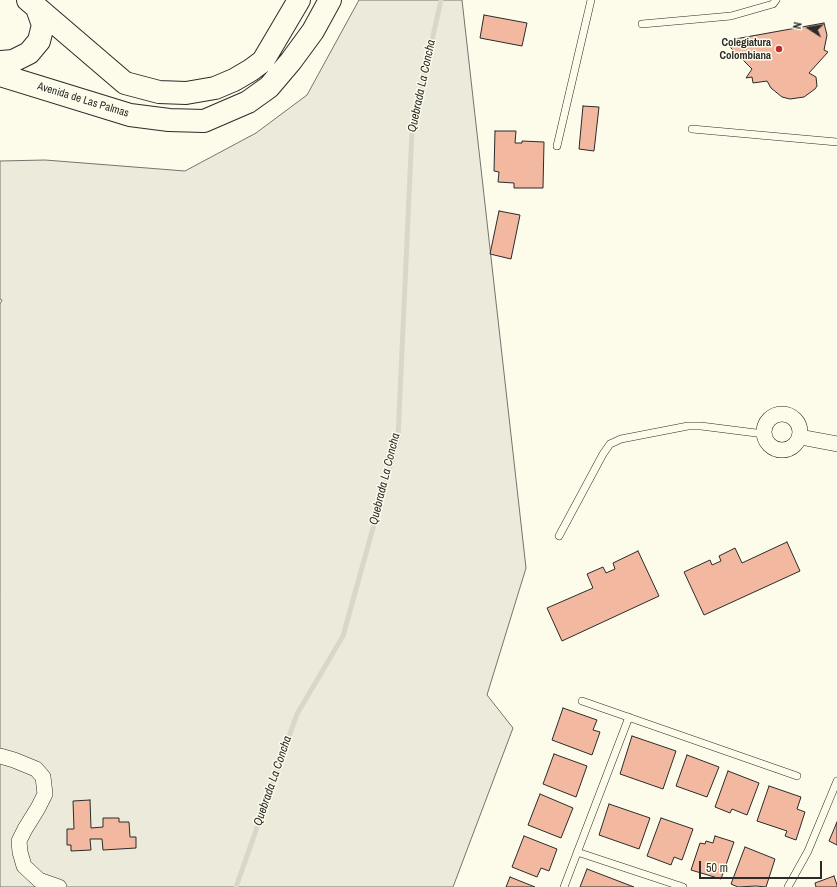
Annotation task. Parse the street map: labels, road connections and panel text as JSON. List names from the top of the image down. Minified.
{"streets":{"main road":["Avenida de Las Palmas"]},"water":["Quebrada La Concha"],"places":["Colegiatura Colombiana"],"scale_bar":"50 m","north":"left"}
